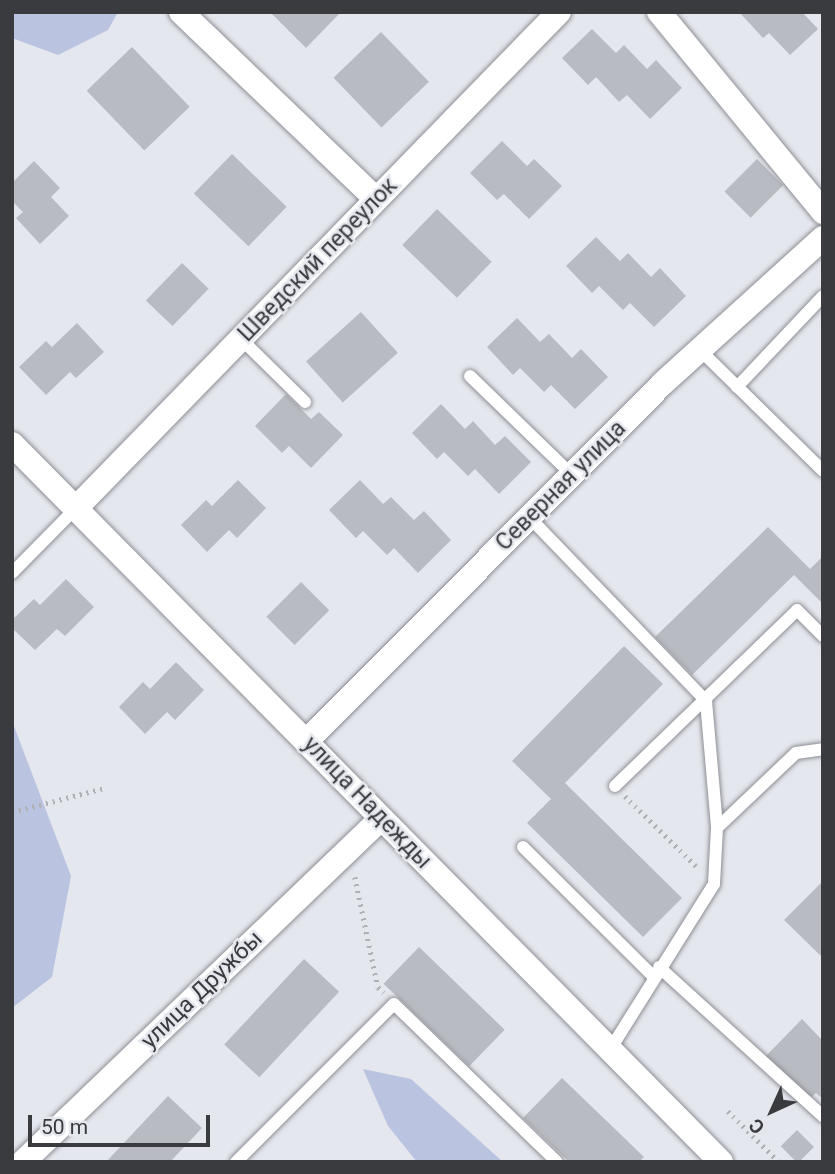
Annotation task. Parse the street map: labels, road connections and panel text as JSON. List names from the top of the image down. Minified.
{"streets":{"street":["Шведский переулок","Северная улица","улица Надежды","улица Дружбы"]},"crossings":[["Шведский переулок","улица Надежды"],["Северная улица","улица Надежды"],["улица Надежды","улица Дружбы"]],"scale_bar":"50 m","north":"bottom left"}
